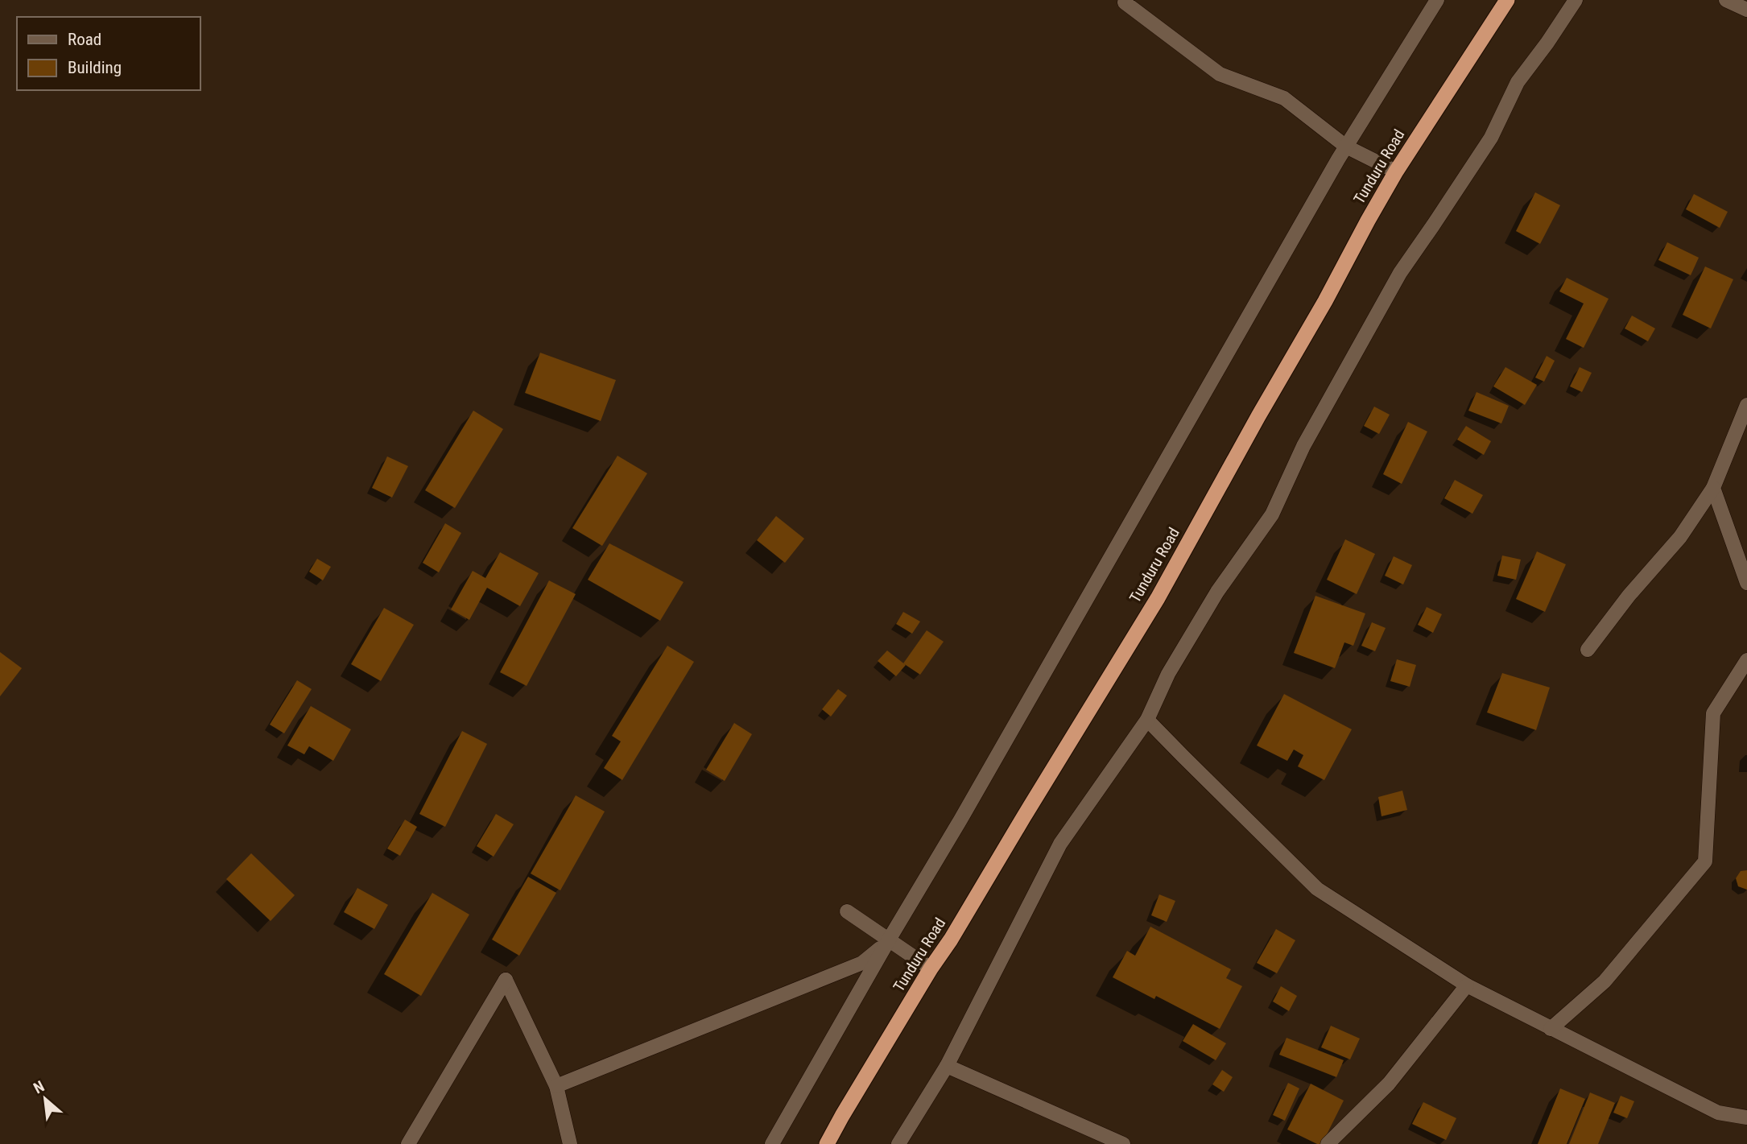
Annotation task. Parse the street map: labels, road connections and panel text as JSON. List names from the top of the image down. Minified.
{"streets":{"highway":["Tunduru Road"]},"legend":["Road","Building"],"north":"top left"}
